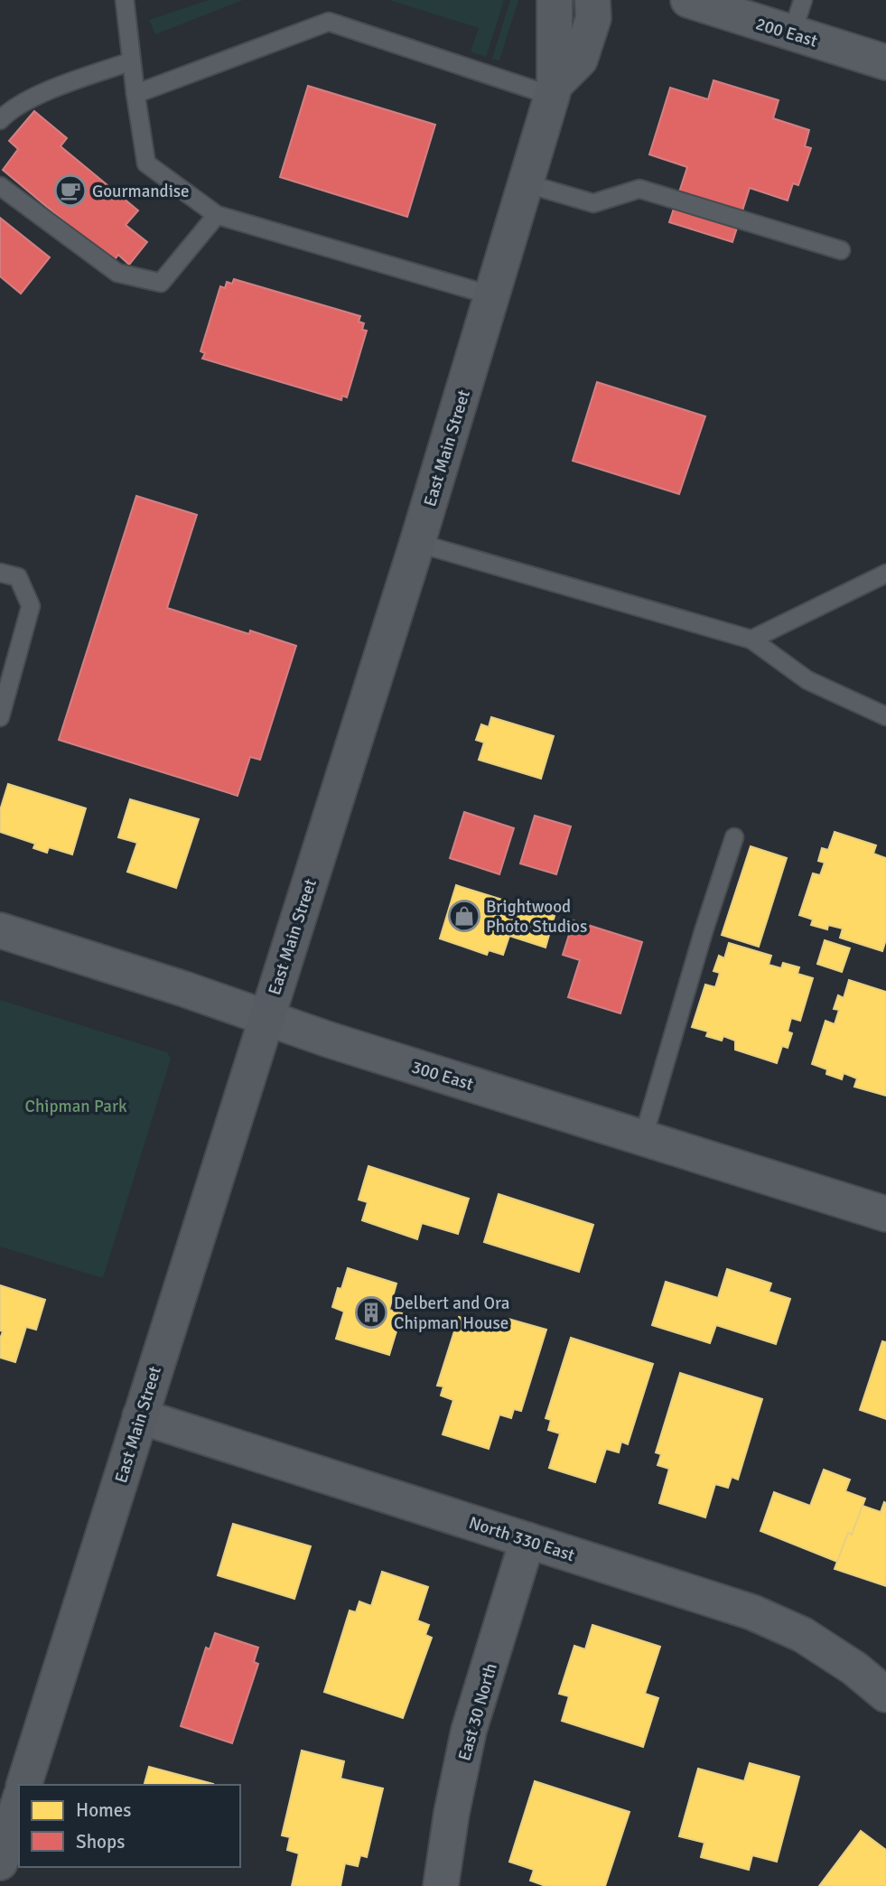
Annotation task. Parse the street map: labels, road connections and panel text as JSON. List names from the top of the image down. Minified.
{"streets":{"main road":["East Main Street"],"street":["200 East","300 East","North 330 East","East 30 North"]},"crossings":[["East Main Street","300 East"],["East Main Street","North 330 East"],["North 330 East","East 30 North"]],"parks":["Chipman Park"],"places":{"cafe":["Gourmandise"],"shop":["Brightwood Photo Studios"],"building":["Delbert and Ora Chipman House"]},"legend":["Homes","Shops"]}
